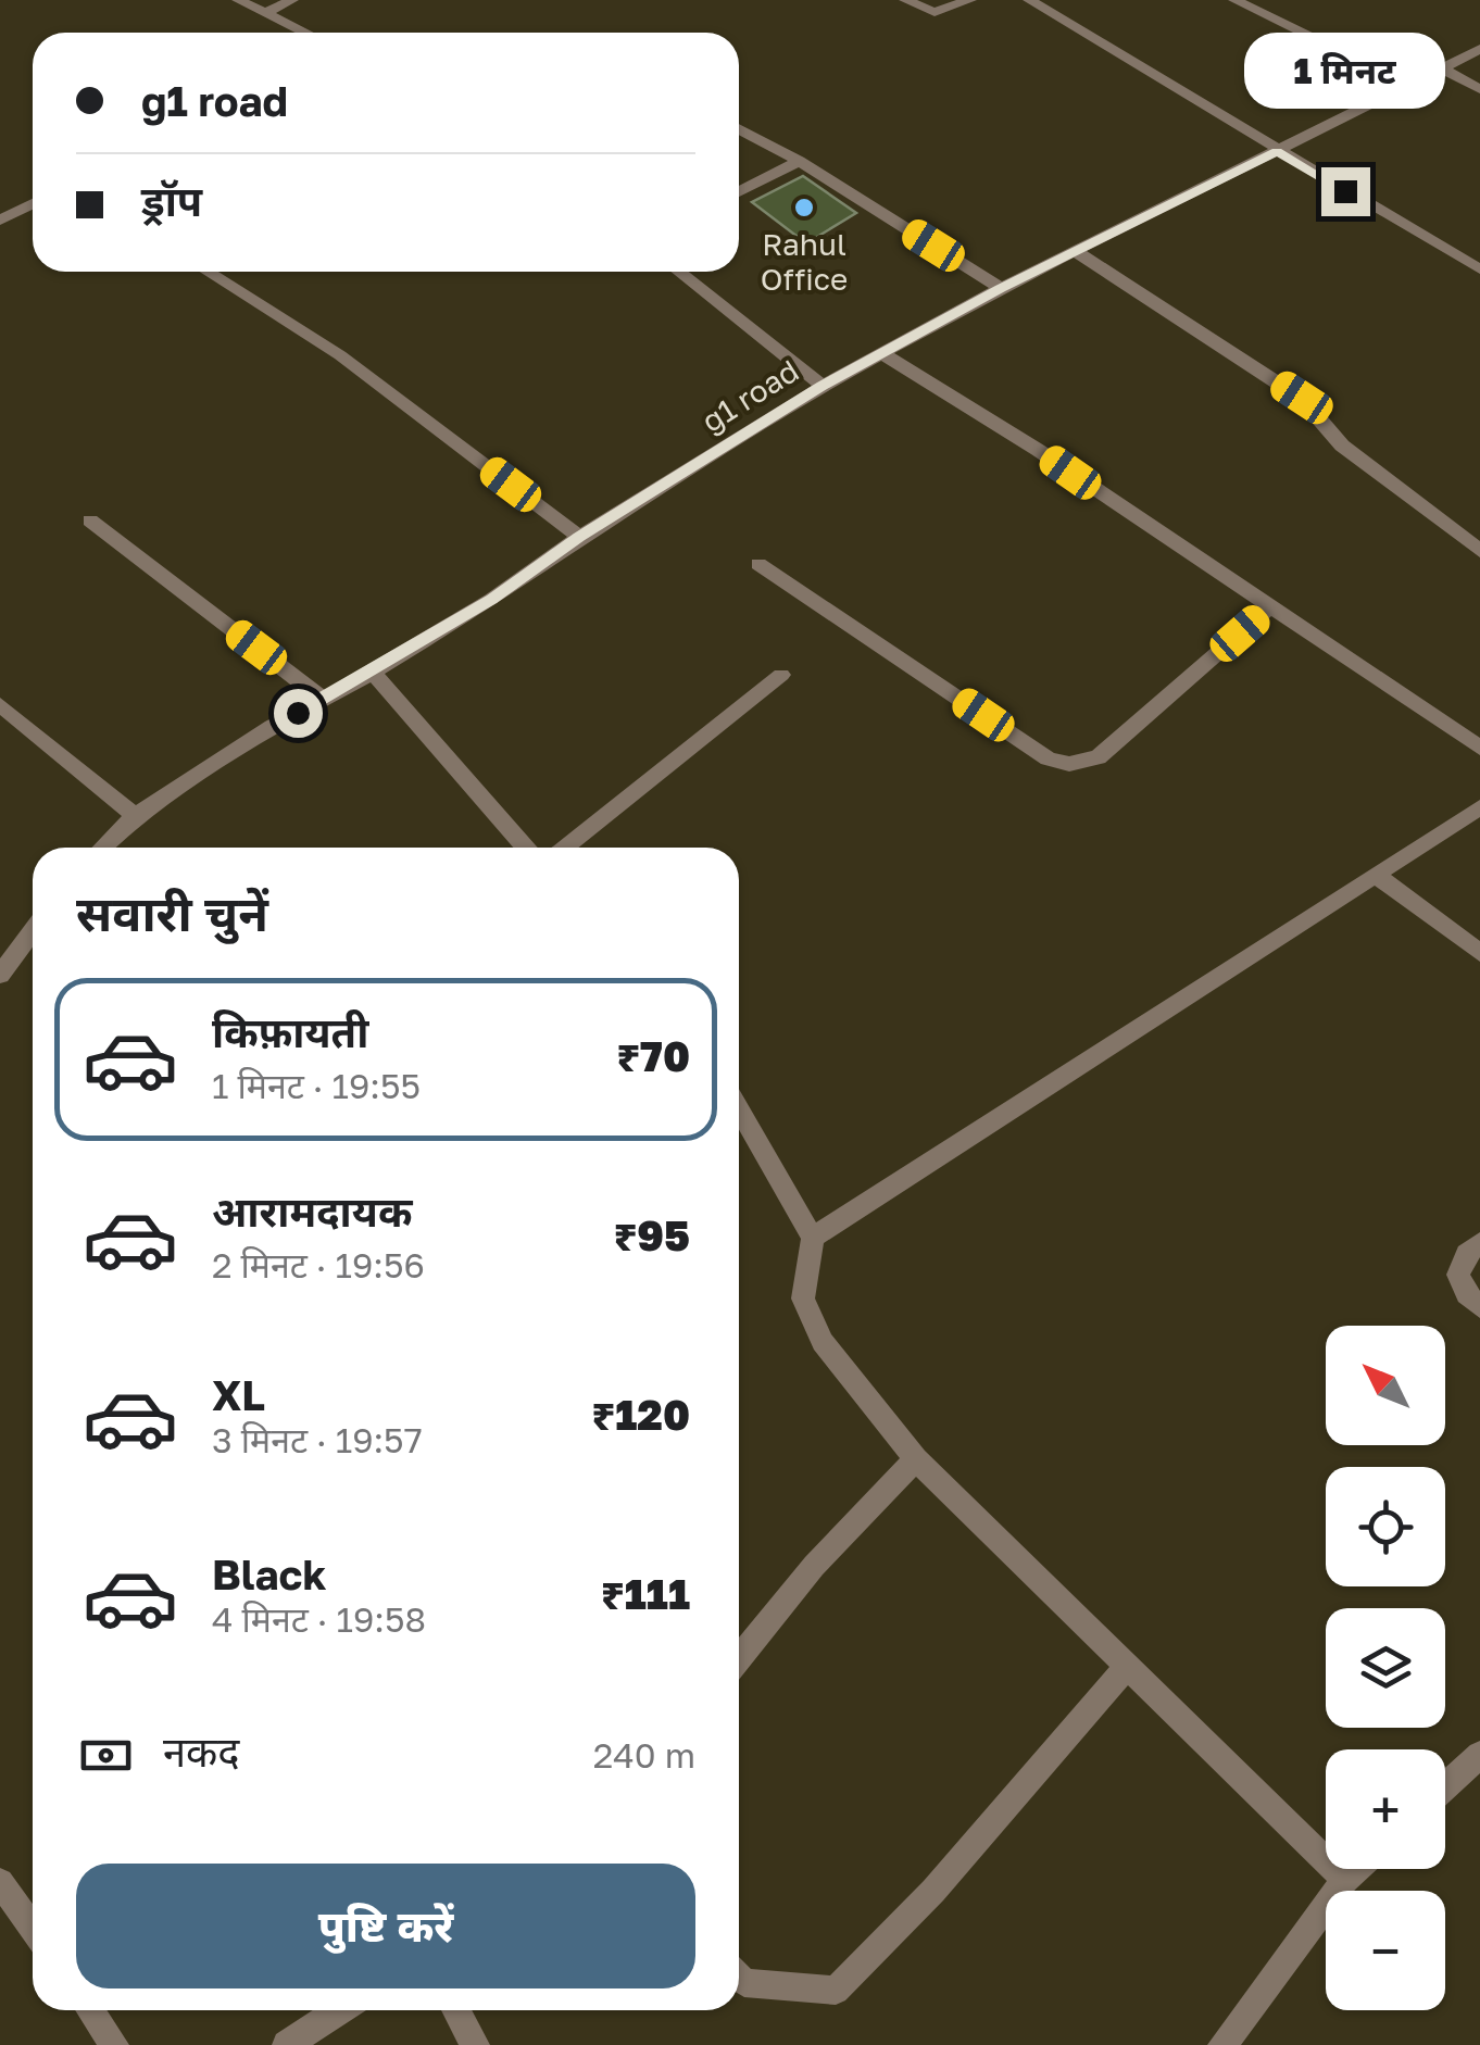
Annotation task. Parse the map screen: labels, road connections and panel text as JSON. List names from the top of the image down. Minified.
{"streets":{"street":["g1 road"]},"places":["Rahul Office"],"north":"top left","page":{"bubble":"1 मिनट","banner":["g1 road","ड्रॉप"],"heading":"सवारी चुनें","list":[{"name":"किफ़ायती","note":"1 मिनट · 19:55","value":"₹70"},{"name":"आरामदायक","note":"2 मिनट · 19:56","value":"₹95"},{"name":"XL","note":"3 मिनट · 19:57","value":"₹120"},{"name":"Black","note":"4 मिनट · 19:58","value":"₹111"}],"map_buttons":["+","−"],"pay":["नकद","240 m"],"buttons":"पुष्टि करें"}}
